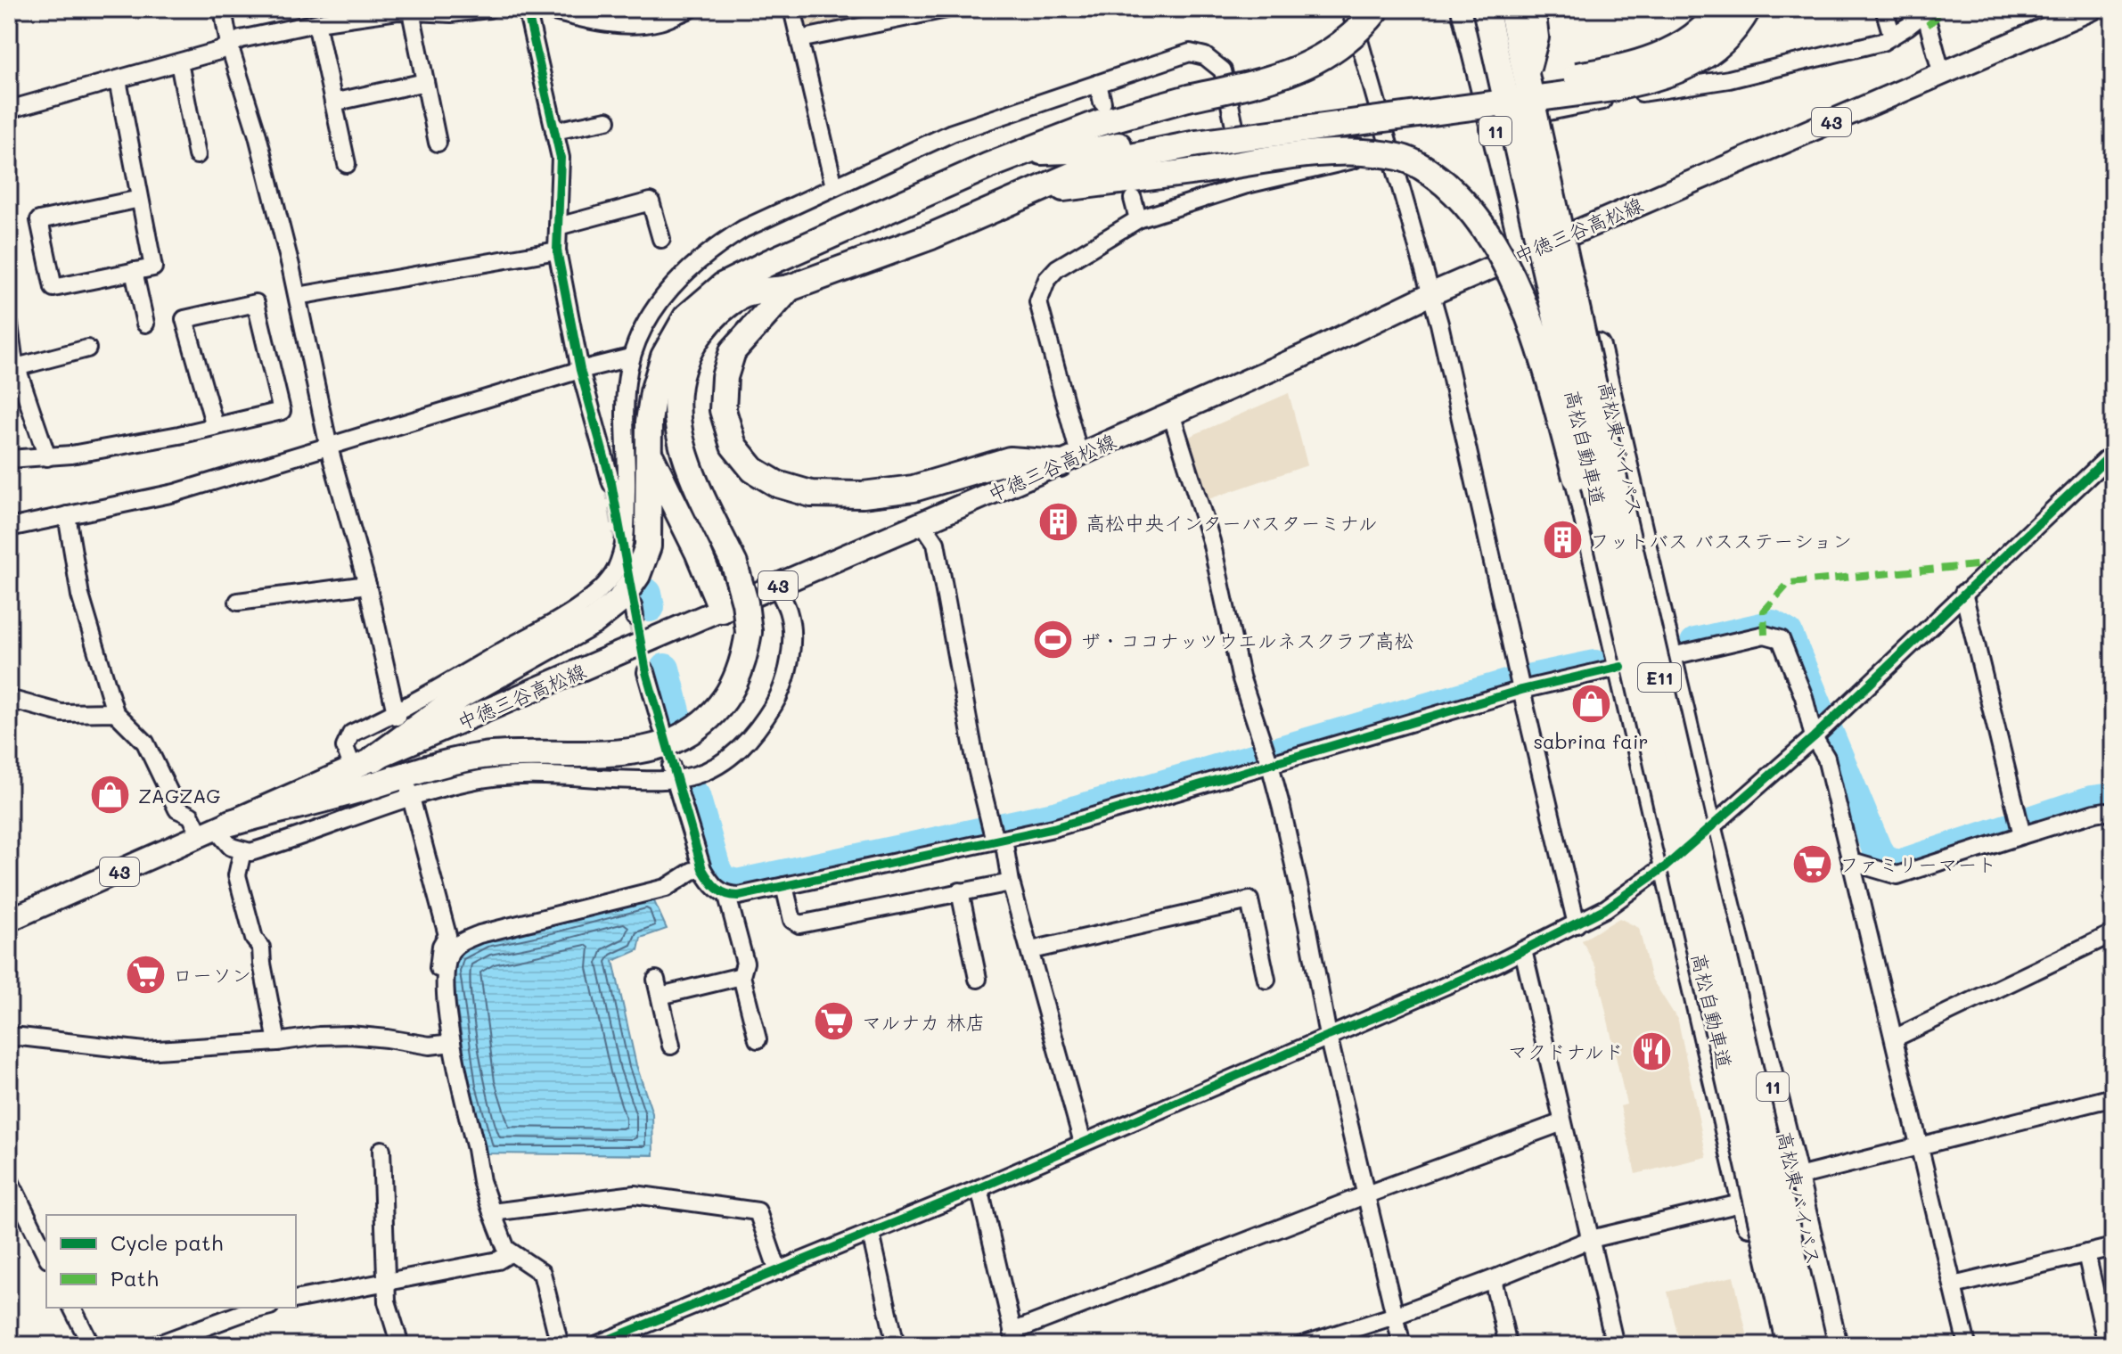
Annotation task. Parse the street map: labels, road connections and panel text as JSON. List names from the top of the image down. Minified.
{"streets":{"highway":["11","高松自動車道","高松東バイパス","E11"],"main road":["43","中徳三谷高松線"]},"crossings":[["11","中徳三谷高松線"],["中徳三谷高松線","高松東バイパス"]],"places":{"building":["高松中央インターバスターミナル","フットバス バスステーション"],"sports":["ザ・ココナッツウエルネスクラブ高松"],"shop":["sabrina fair","ZAGZAG"],"supermarket":["ファミリーマート","ローソン","マルナカ 林店"],"restaurant":["マクドナルド"]},"legend":["Cycle path","Path"]}
